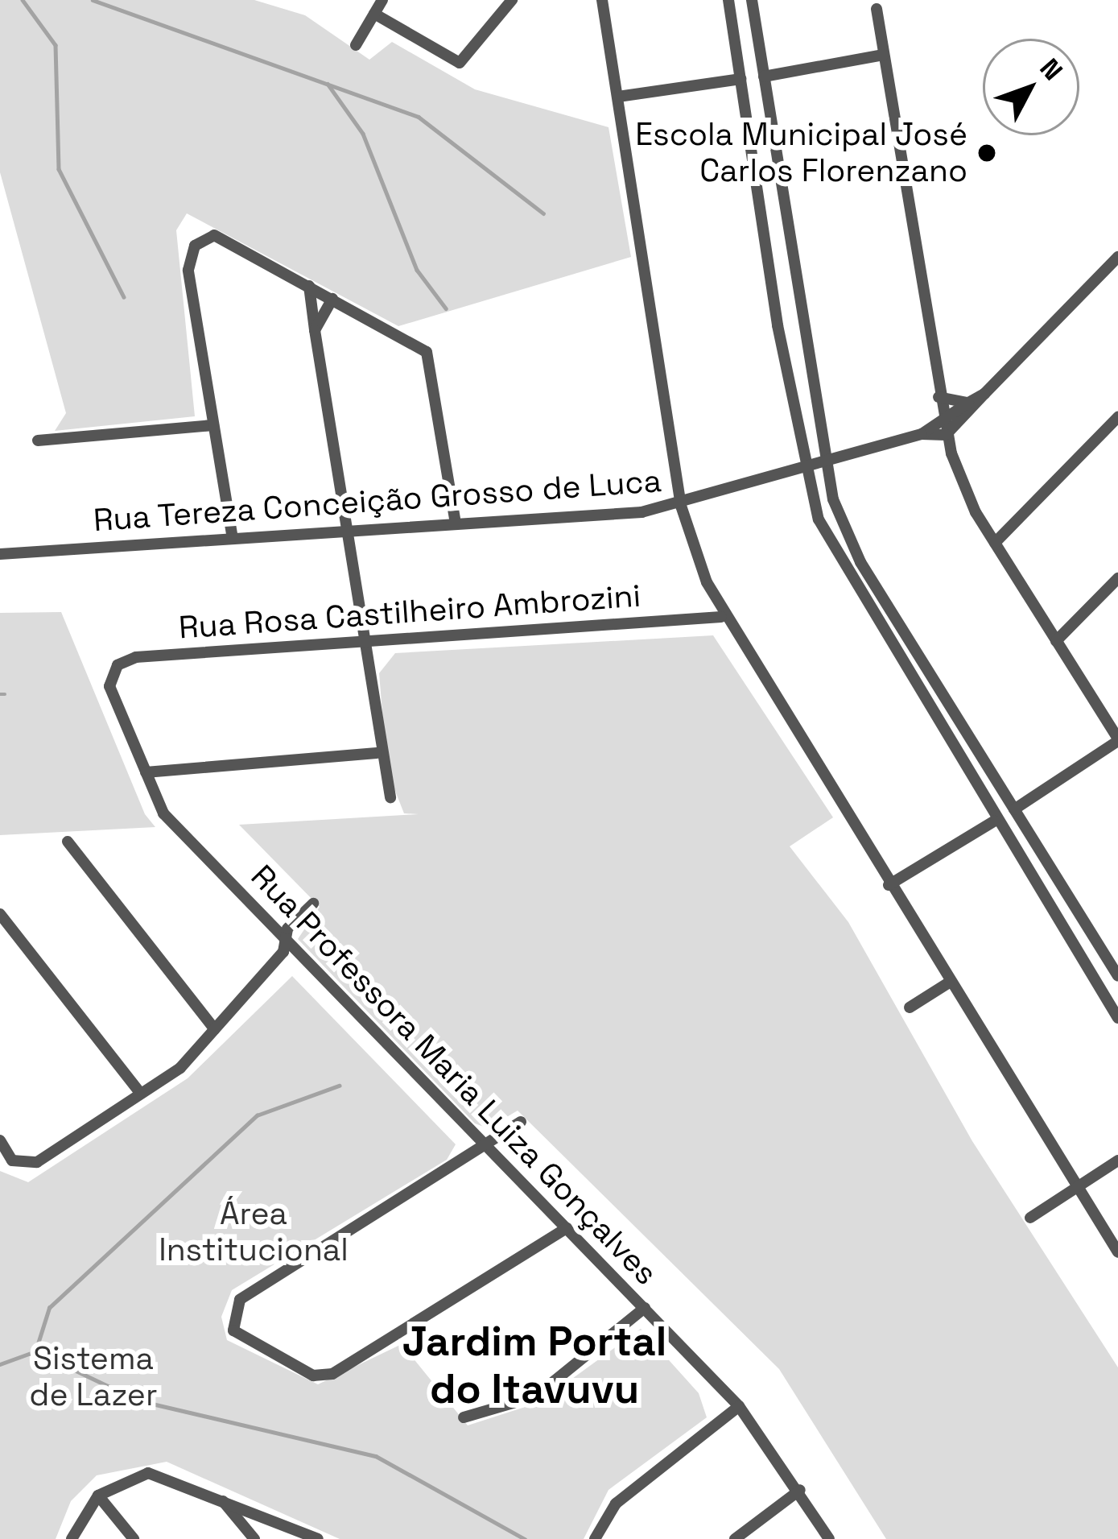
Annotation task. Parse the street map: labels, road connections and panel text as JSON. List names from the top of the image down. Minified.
{"streets":{"street":["Rua Tereza Conceição Grosso de Luca","Rua Rosa Castilheiro Ambrozini","Rua Professora Maria Luiza Gonçalves"]},"crossings":[["Rua Rosa Castilheiro Ambrozini","Rua Professora Maria Luiza Gonçalves"]],"districts":["Jardim Portal do Itavuvu"],"parks":["Área Institucional","Sistema de Lazer"],"places":["Escola Municipal José Carlos Florenzano"],"north":"top right"}
